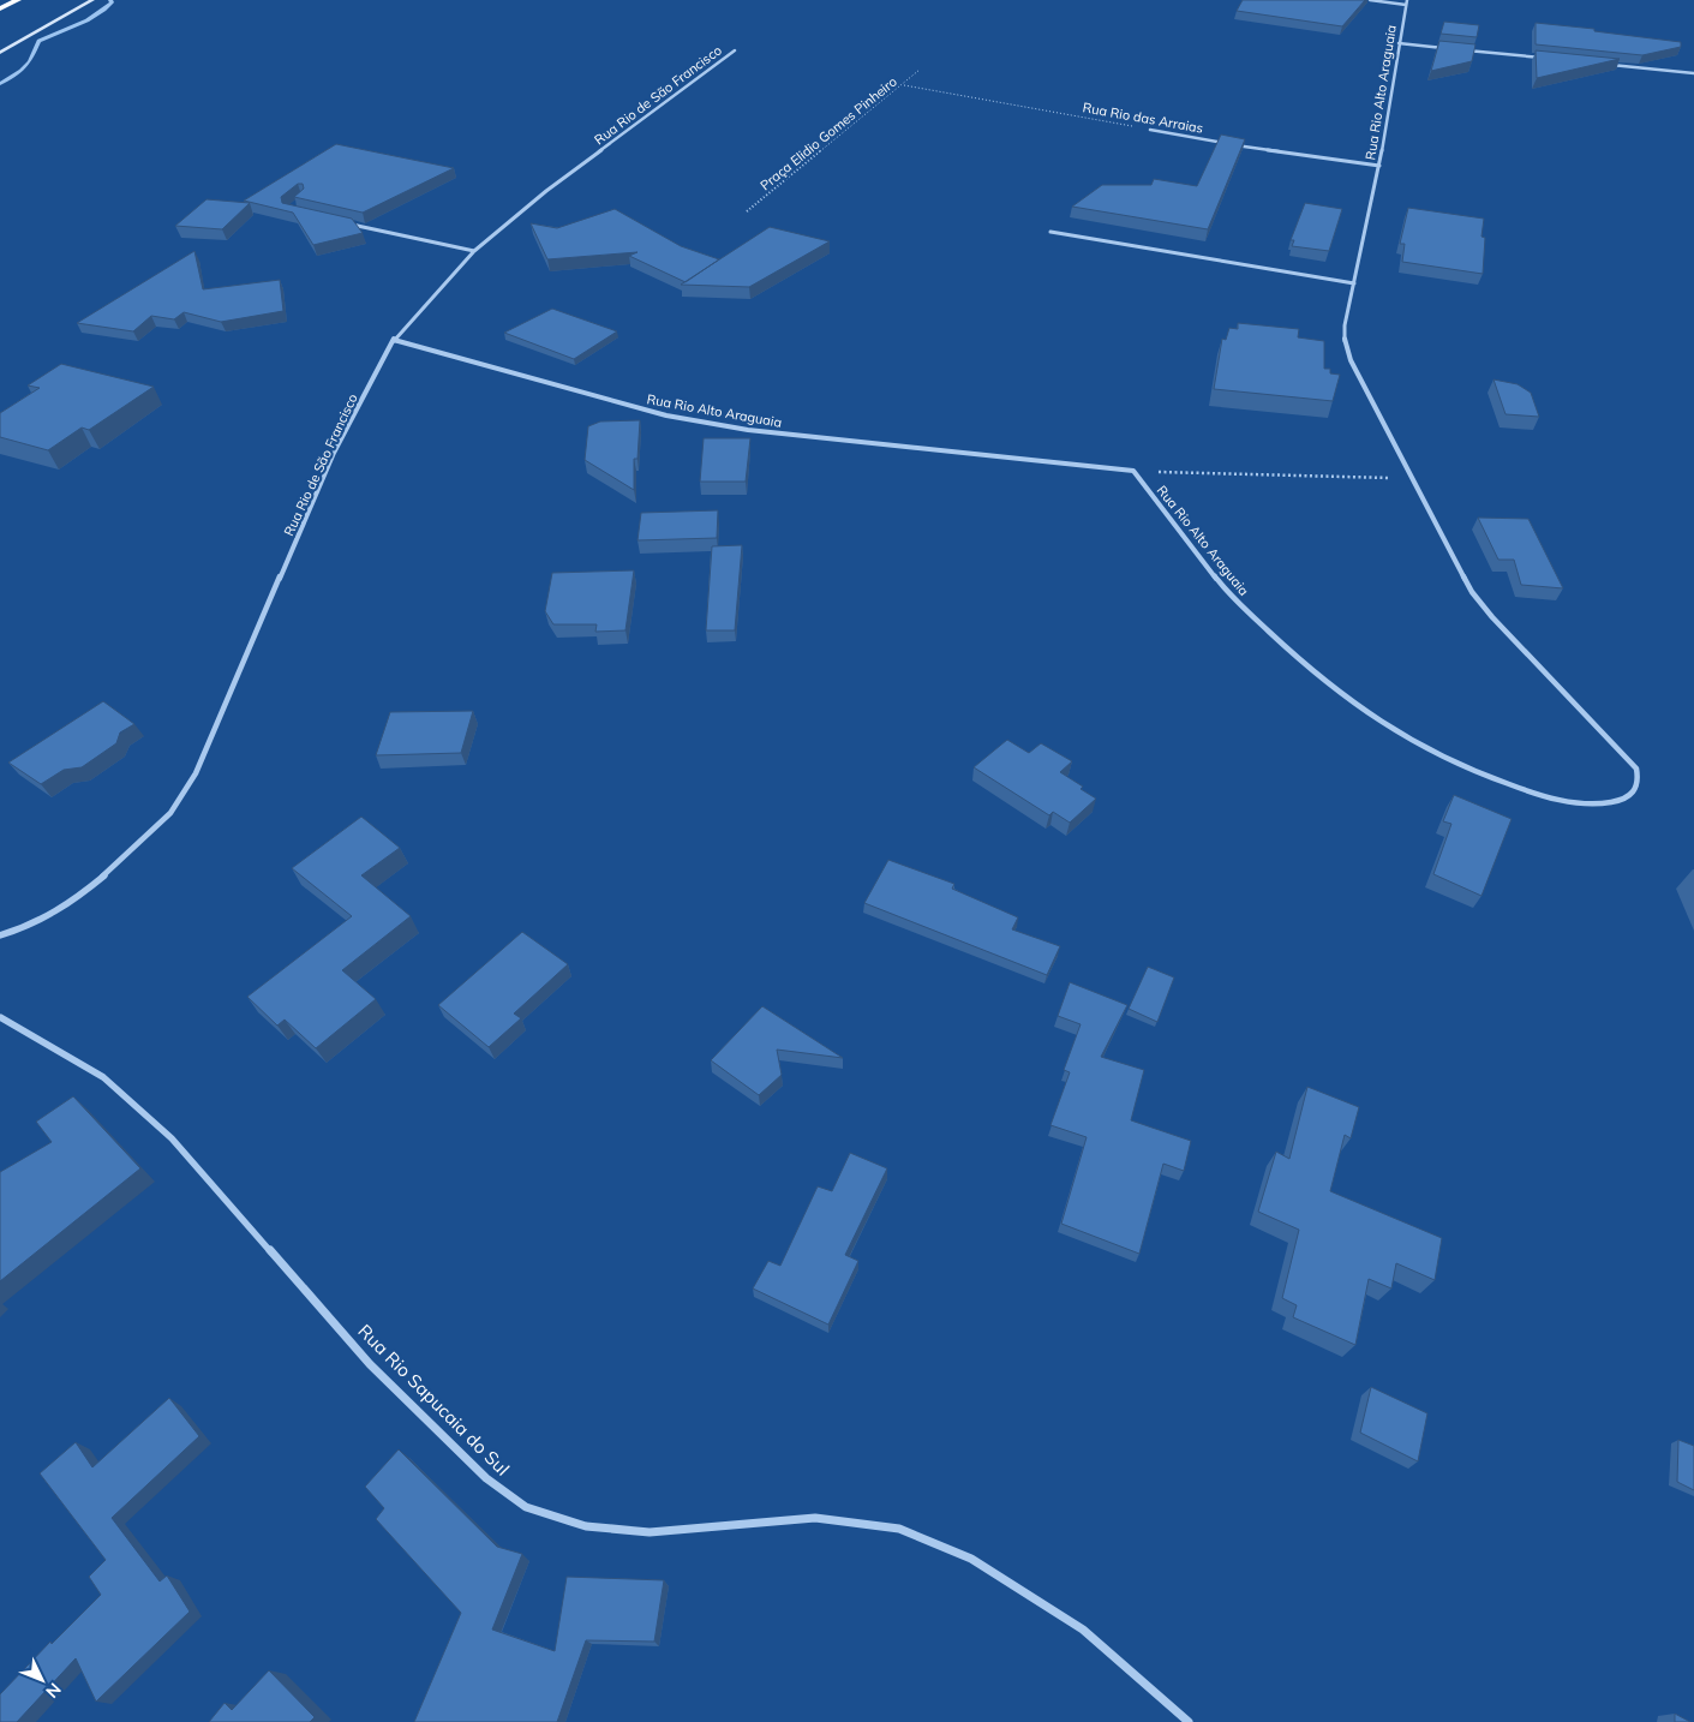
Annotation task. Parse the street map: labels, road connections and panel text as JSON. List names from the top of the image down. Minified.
{"streets":{"street":["Rua Rio Alto Araguaia","Rua Rio de São Francisco","Rua Rio das Arraias","Rua Rio Sapucaia do Sul"],"path":["Praça Elidio Gomes Pinheiro"]},"crossings":[["Rua Rio Alto Araguaia","Rua Rio de São Francisco"],["Rua Rio Alto Araguaia","Rua Rio das Arraias"],["Rua Rio das Arraias","Praça Elidio Gomes Pinheiro"]],"north":"bottom right"}
